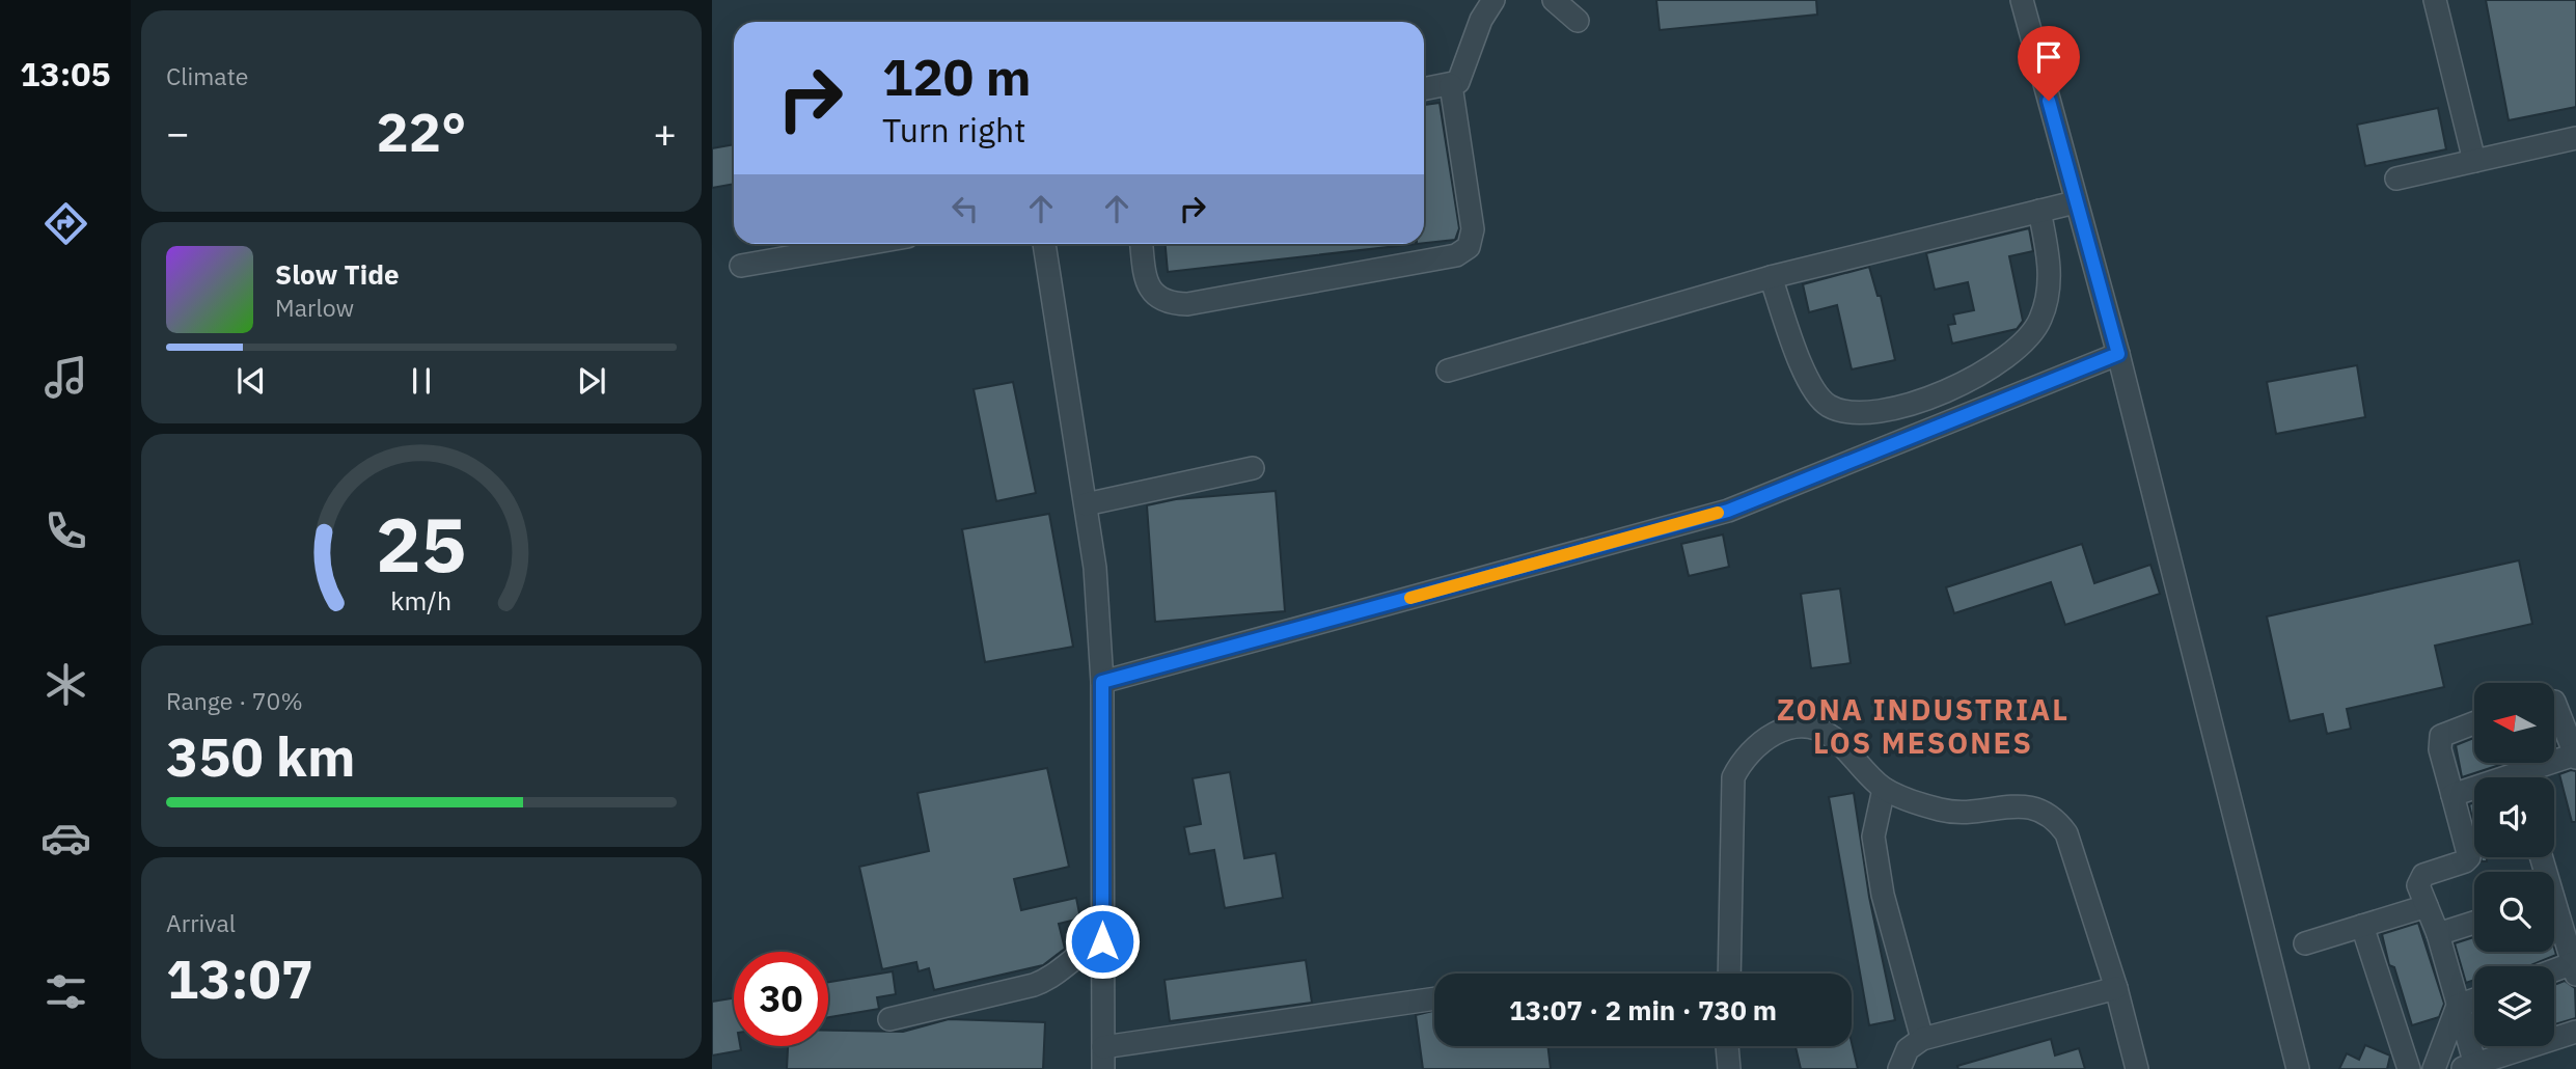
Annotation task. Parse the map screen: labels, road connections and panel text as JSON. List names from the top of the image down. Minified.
{"districts":["ZONA INDUSTRIAL LOS MESONES"],"north":"left","page":{"tabs":"13:05","tile":["Climate",["Range · 70%","350 km"],["Arrival","13:07"]],"turn":["120 m","Turn right"],"heat":["−","22°","+"],"song":["Slow Tide","Marlow"],"limit":"30","trip":"13:07 · 2 min · 730 m","gauge":["25","km/h"]}}
